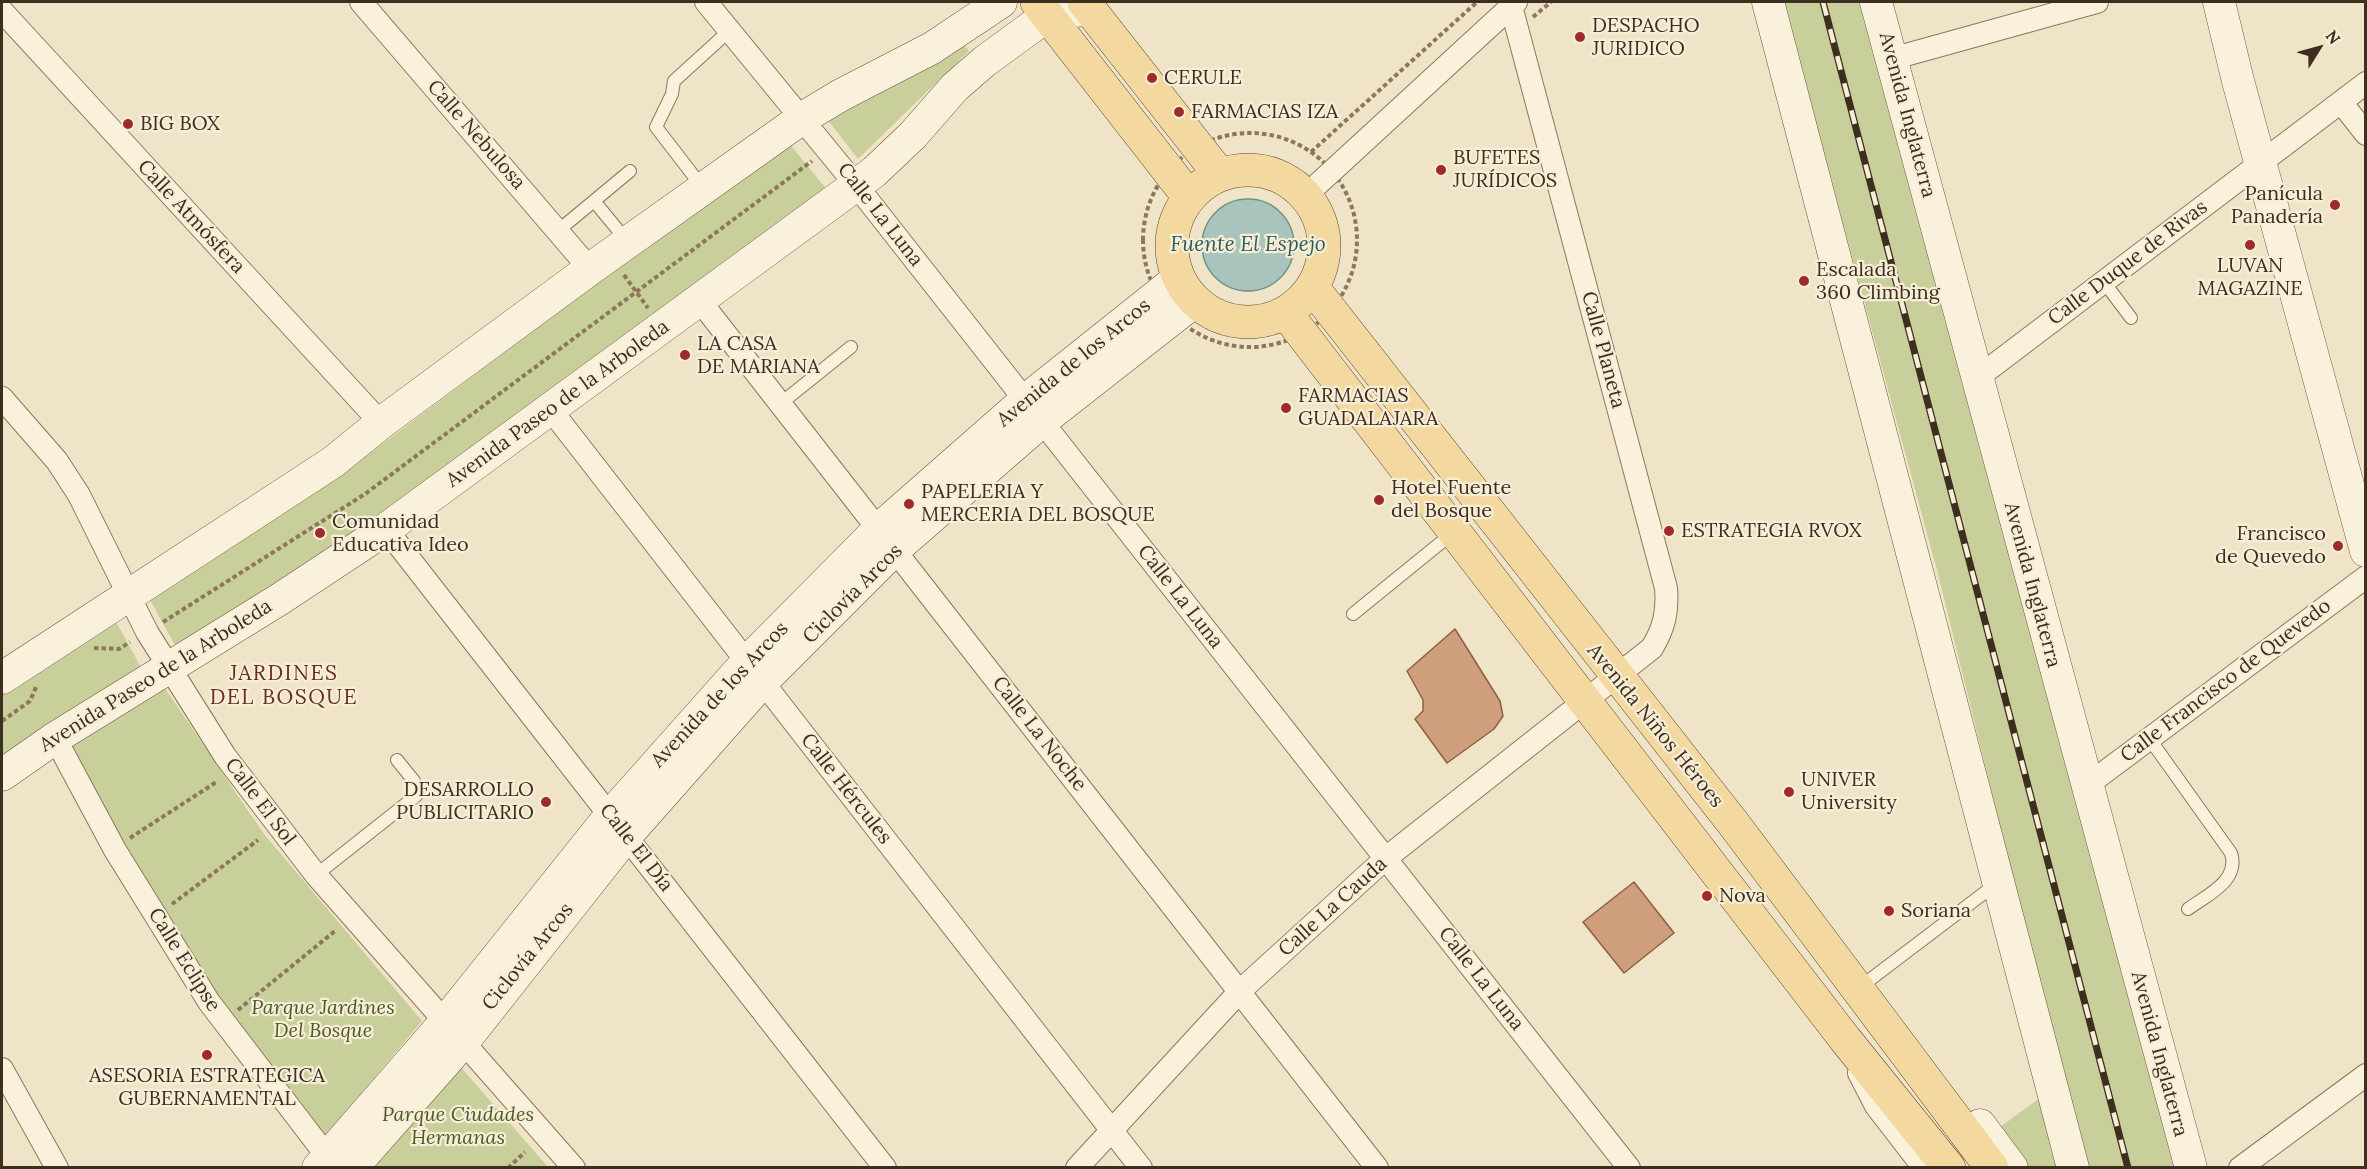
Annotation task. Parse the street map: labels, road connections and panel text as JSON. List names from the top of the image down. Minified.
{"streets":{"main road":["Avenida Niños Héroes"],"street":["Avenida Inglaterra","Calle Nebulosa","Calle La Luna","Calle Atmósfera","Calle Duque de Rivas","Calle Planeta","Avenida de los Arcos","Avenida Paseo de la Arboleda","Calle Francisco de Quevedo","Calle La Noche","Calle Hércules","Calle El Sol","Calle El Día","Calle La Cauda","Calle Eclipse"]},"crossings":[["Avenida Inglaterra","Calle Duque de Rivas"],["Avenida Inglaterra","Calle Francisco de Quevedo"],["Calle La Luna","Avenida de los Arcos"],["Calle La Luna","Avenida Paseo de la Arboleda"],["Calle La Luna","Calle La Cauda"],["Calle Planeta","Avenida Niños Héroes"],["Calle Planeta","Calle La Cauda"],["Avenida de los Arcos","Calle La Noche"],["Avenida de los Arcos","Calle Hércules"],["Avenida de los Arcos","Calle El Sol"],["Avenida de los Arcos","Calle El Día"],["Avenida de los Arcos","Calle Eclipse"],["Avenida Paseo de la Arboleda","Calle La Noche"],["Avenida Paseo de la Arboleda","Calle Hércules"],["Avenida Paseo de la Arboleda","Calle El Sol"],["Avenida Paseo de la Arboleda","Calle El Día"],["Avenida Paseo de la Arboleda","Calle Eclipse"],["Avenida Niños Héroes","Calle La Cauda"],["Calle La Noche","Calle La Cauda"],["Calle Hércules","Calle La Cauda"]],"districts":["JARDINES DEL BOSQUE"],"water":["Fuente El Espejo"],"parks":["Parque Jardines Del Bosque","Parque Ciudades Hermanas"],"places":["DESPACHO JURIDICO","CERULE","FARMACIAS IZA","BIG BOX","BUFETES JURÍDICOS","Panícula Panadería","LUVAN MAGAZINE","Escalada 360 Climbing","LA CASA DE MARIANA","FARMACIAS GUADALAJARA","Hotel Fuente del Bosque","PAPELERIA Y MERCERIA DEL BOSQUE","ESTRATEGIA RVOX","Comunidad Educativa Ideo","Francisco de Quevedo","UNIVER University","DESARROLLO PUBLICITARIO","Nova","Soriana","ASESORIA ESTRATEGICA GUBERNAMENTAL"],"north":"top right"}
